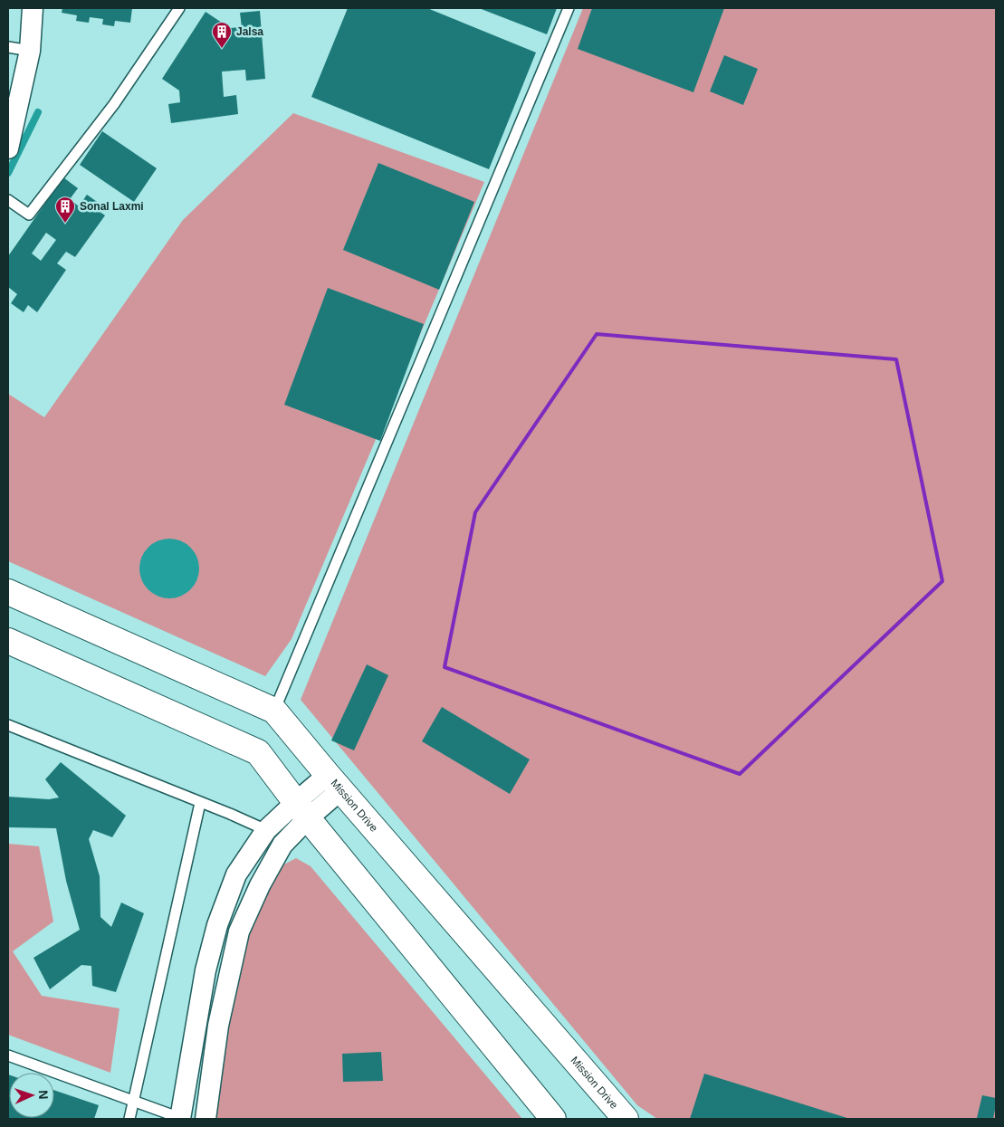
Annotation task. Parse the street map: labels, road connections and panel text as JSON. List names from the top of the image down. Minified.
{"streets":{"street":["Mission Drive"]},"places":{"building":["Jalsa","Sonal Laxmi"]},"north":"right"}
